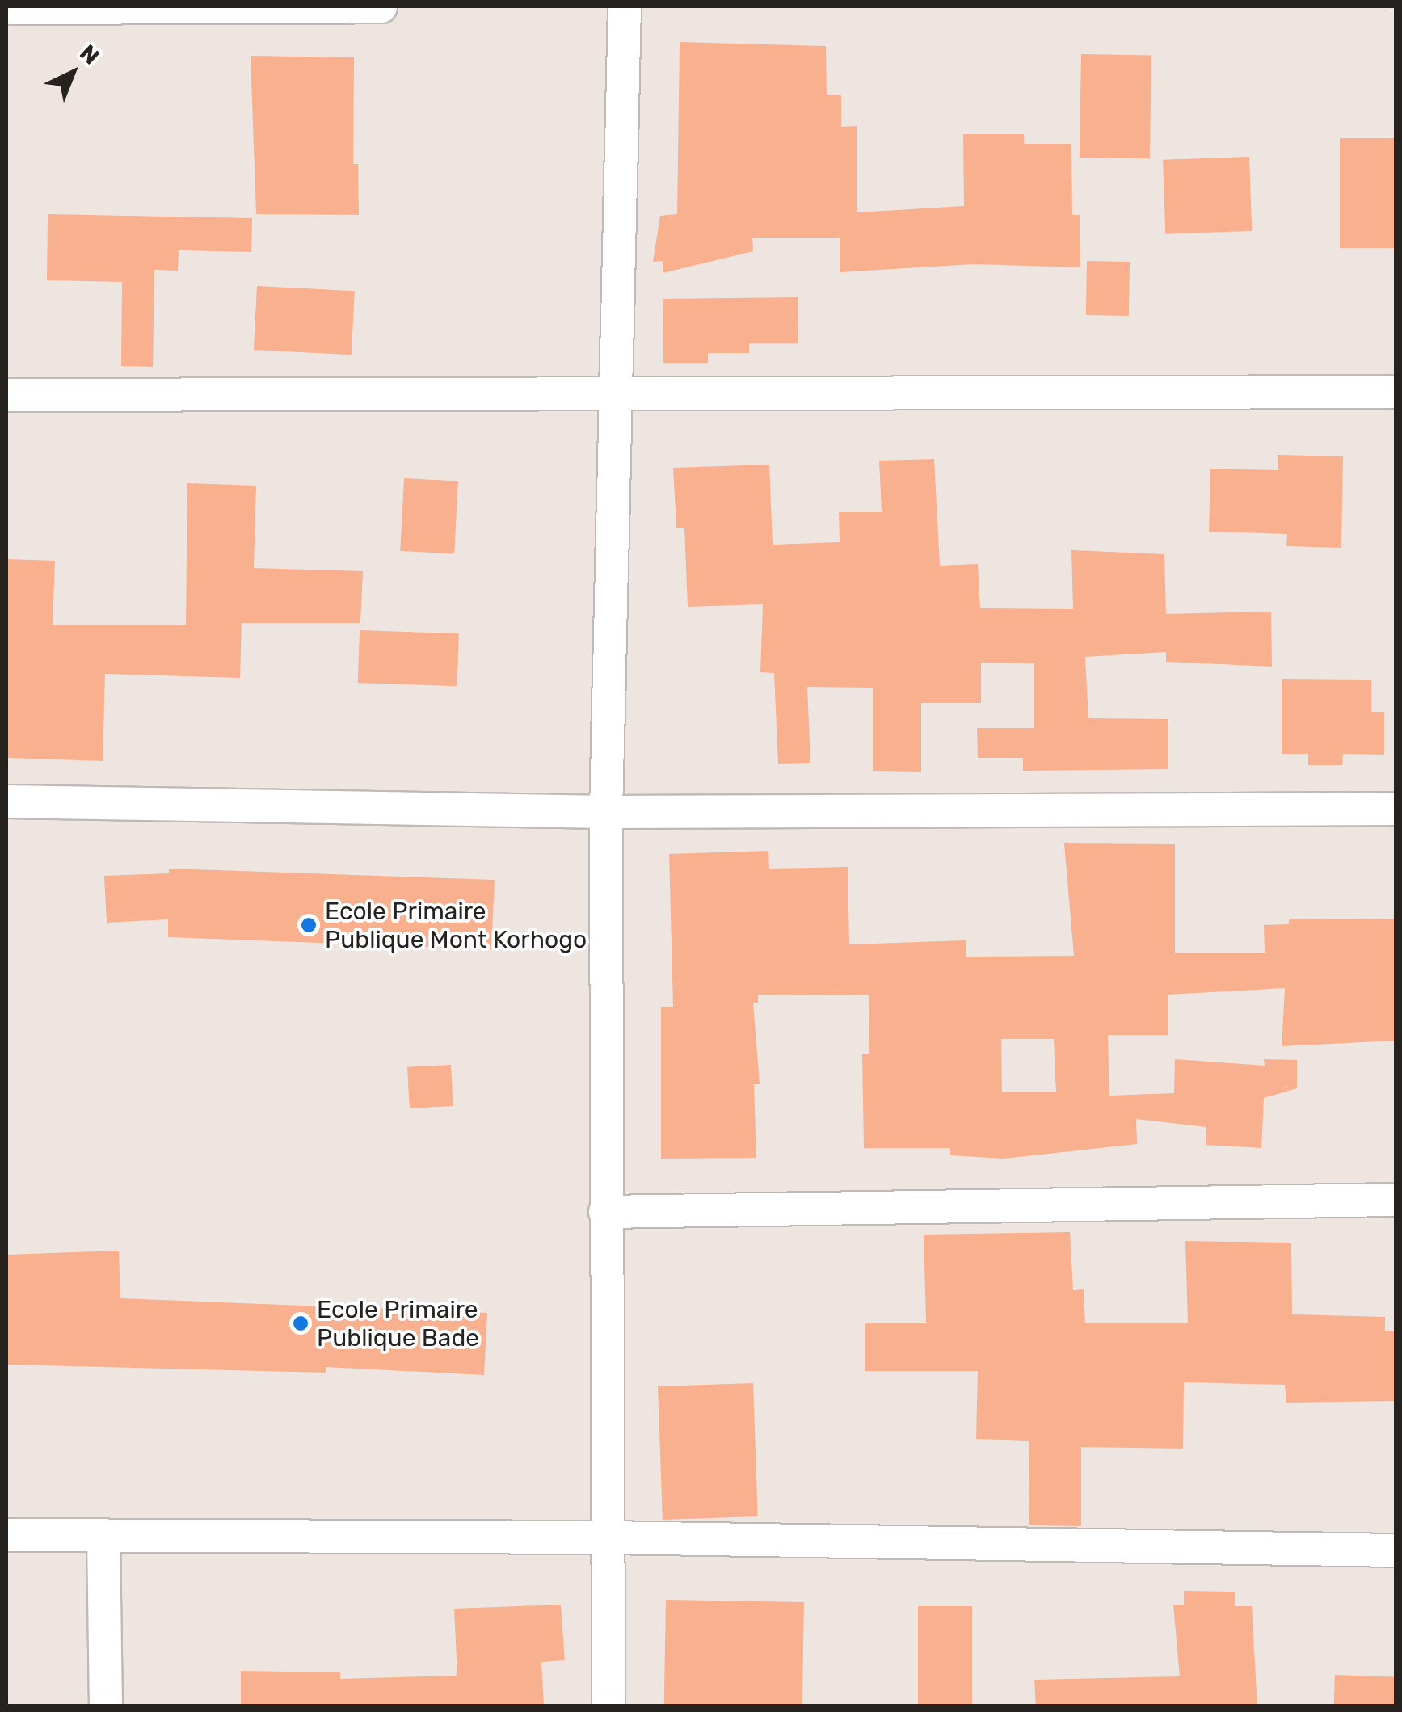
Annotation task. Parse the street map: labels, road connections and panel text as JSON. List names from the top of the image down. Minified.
{"places":["Ecole Primaire Publique Mont Korhogo","Ecole Primaire Publique Bade"],"north":"top right"}
